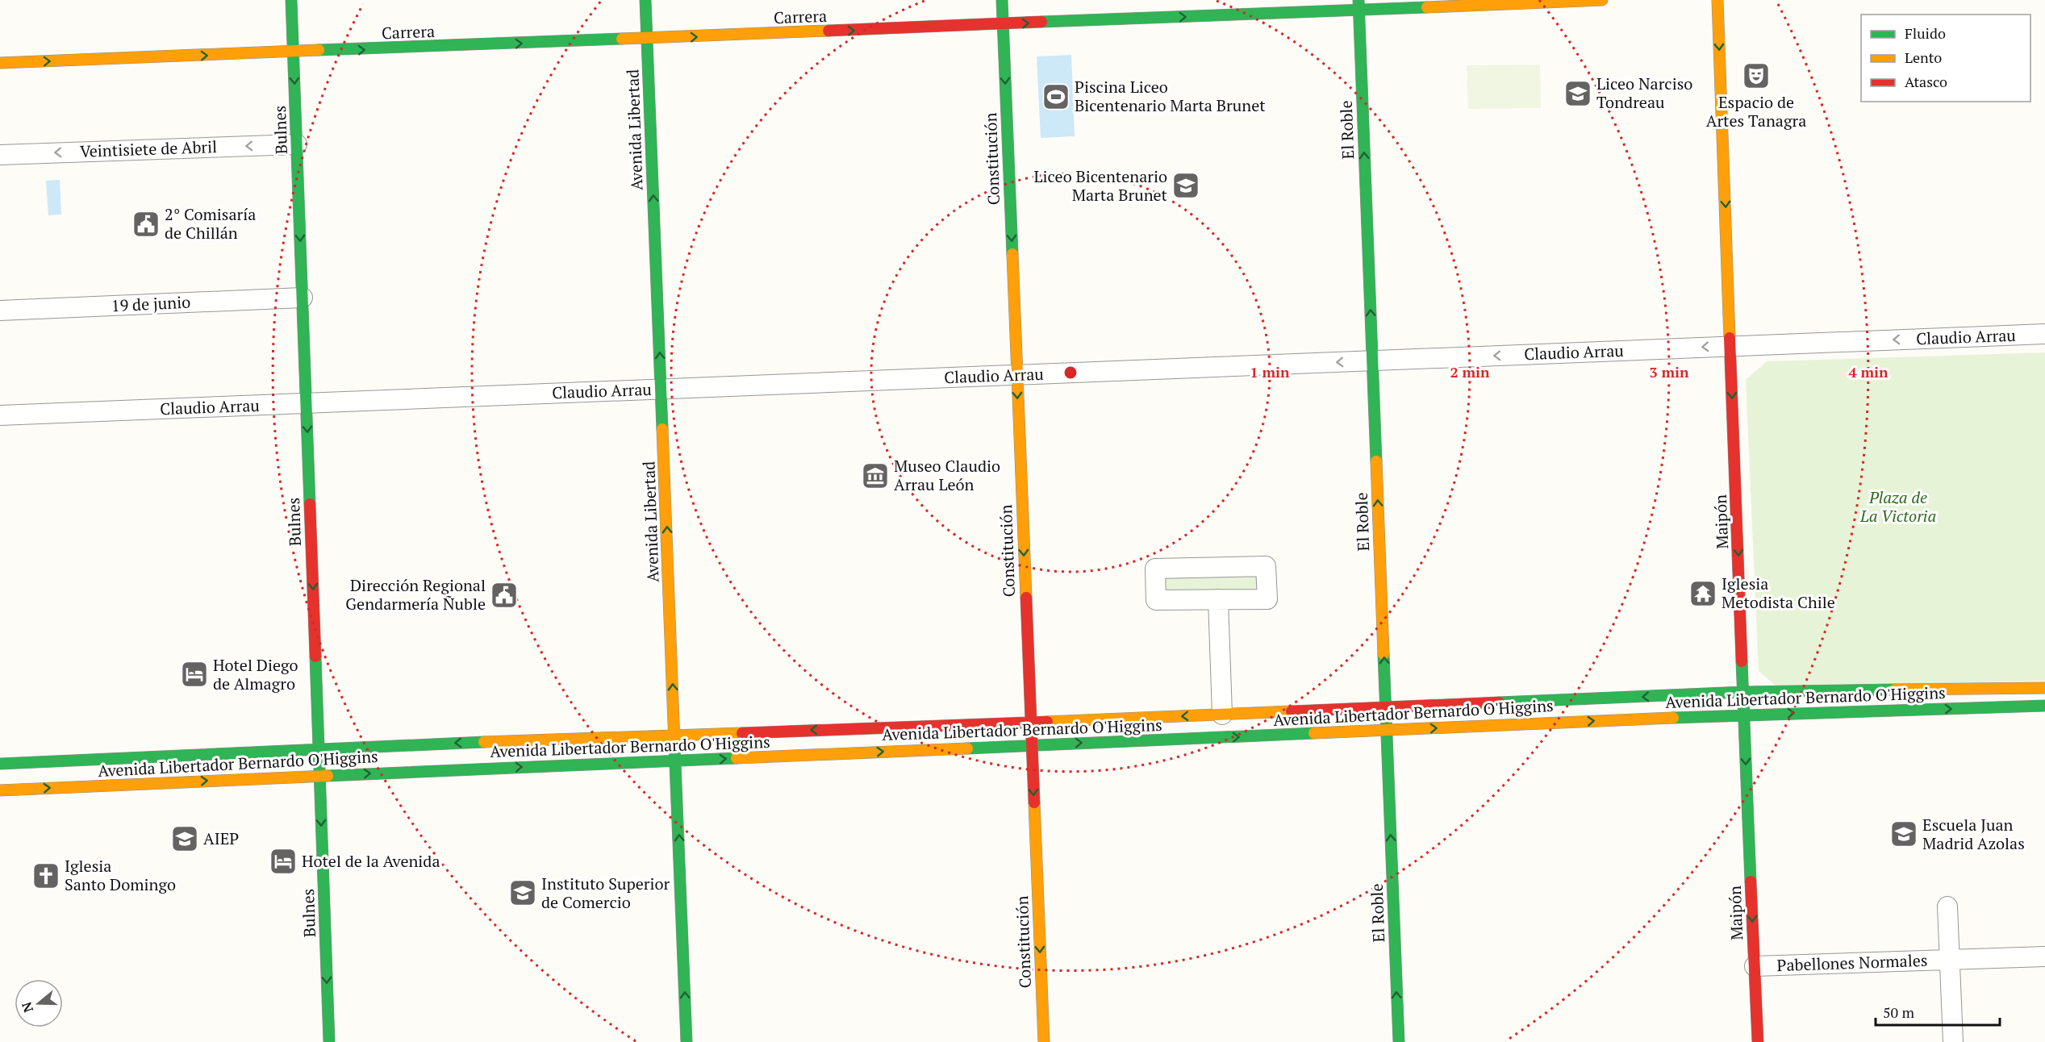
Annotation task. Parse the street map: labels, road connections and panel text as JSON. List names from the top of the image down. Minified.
{"streets":{"main road":["Carrera","Bulnes","Avenida Libertad","El Roble","Constitución","Maipón","Avenida Libertador Bernardo O'Higgins"],"street":["Veintisiete de Abril","19 de junio","Claudio Arrau","Pabellones Normales"]},"crossings":[["Carrera","Bulnes"],["Carrera","Avenida Libertad"],["Carrera","El Roble"],["Carrera","Constitución"],["Bulnes","Veintisiete de Abril"],["Bulnes","19 de junio"],["Bulnes","Claudio Arrau"],["Bulnes","Avenida Libertador Bernardo O'Higgins"],["Avenida Libertad","Claudio Arrau"],["Avenida Libertad","Avenida Libertador Bernardo O'Higgins"],["El Roble","Claudio Arrau"],["El Roble","Avenida Libertador Bernardo O'Higgins"],["Constitución","Claudio Arrau"],["Constitución","Avenida Libertador Bernardo O'Higgins"],["Claudio Arrau","Maipón"],["Maipón","Avenida Libertador Bernardo O'Higgins"],["Maipón","Pabellones Normales"]],"one_way":["Carrera","Bulnes","Avenida Libertad","El Roble","Veintisiete de Abril","Constitución","Claudio Arrau","Maipón"],"parks":["Plaza de La Victoria"],"places":{"theatre":["Espacio de Artes Tanagra"],"school or university":["Liceo Narciso Tondreau","Liceo Bicentenario Marta Brunet","Escuela Juan Madrid Azolas","AIEP","Instituto Superior de Comercio"],"sports":["Piscina Liceo Bicentenario Marta Brunet"],"public building":["2° Comisaría de Chillán","Dirección Regional Gendarmería Ñuble"],"museum":["Museo Claudio Arrau León"],"temple":["Iglesia Metodista Chile"],"hotel":["Hotel Diego de Almagro","Hotel de la Avenida"],"church":["Iglesia Santo Domingo"]},"legend":["Fluido","Lento","Atasco"],"scale_bar":"50 m","north":"left","rings":["1 min","2 min","3 min","4 min"]}
